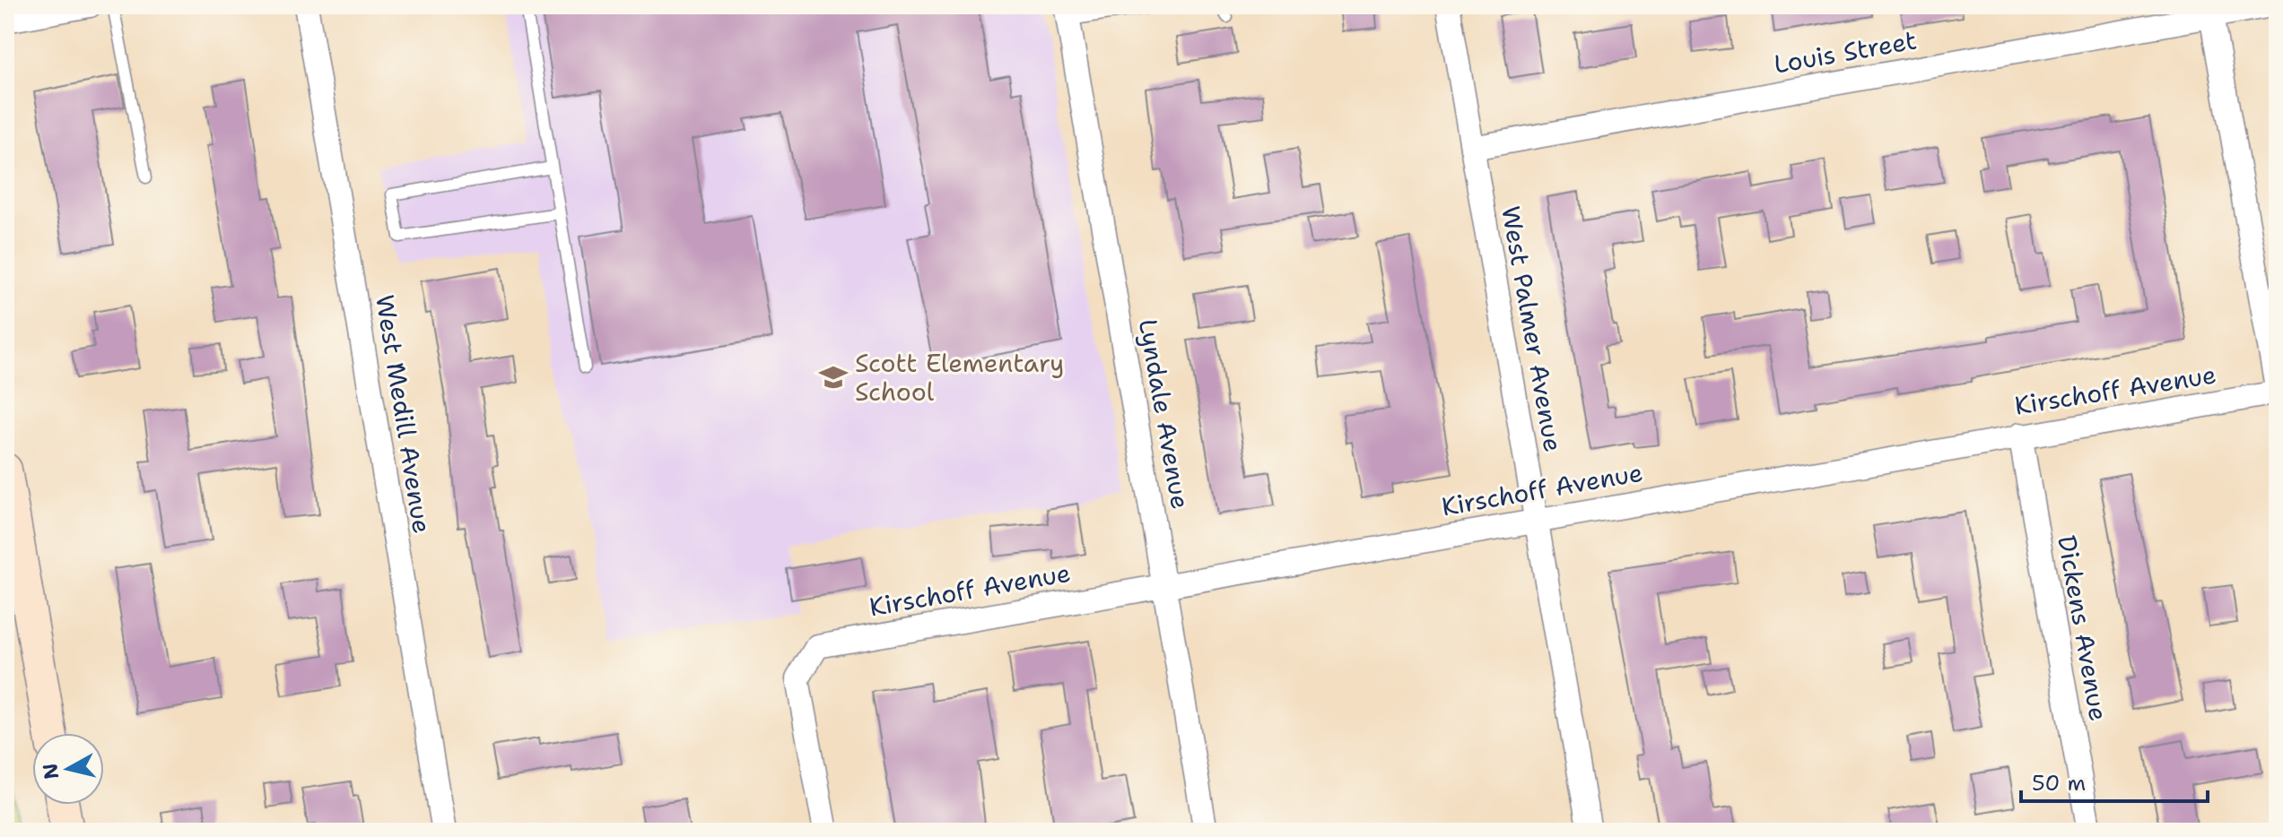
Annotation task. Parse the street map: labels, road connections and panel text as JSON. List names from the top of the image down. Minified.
{"streets":{"street":["Louis Street","West Palmer Avenue","Kirschoff Avenue","West Medill Avenue","Lyndale Avenue","Dickens Avenue"]},"crossings":[["Louis Street","West Palmer Avenue"],["West Palmer Avenue","Kirschoff Avenue"],["Kirschoff Avenue","Lyndale Avenue"],["Kirschoff Avenue","Dickens Avenue"]],"places":{"school or university":["Scott Elementary School"]},"scale_bar":"50 m","north":"left"}
